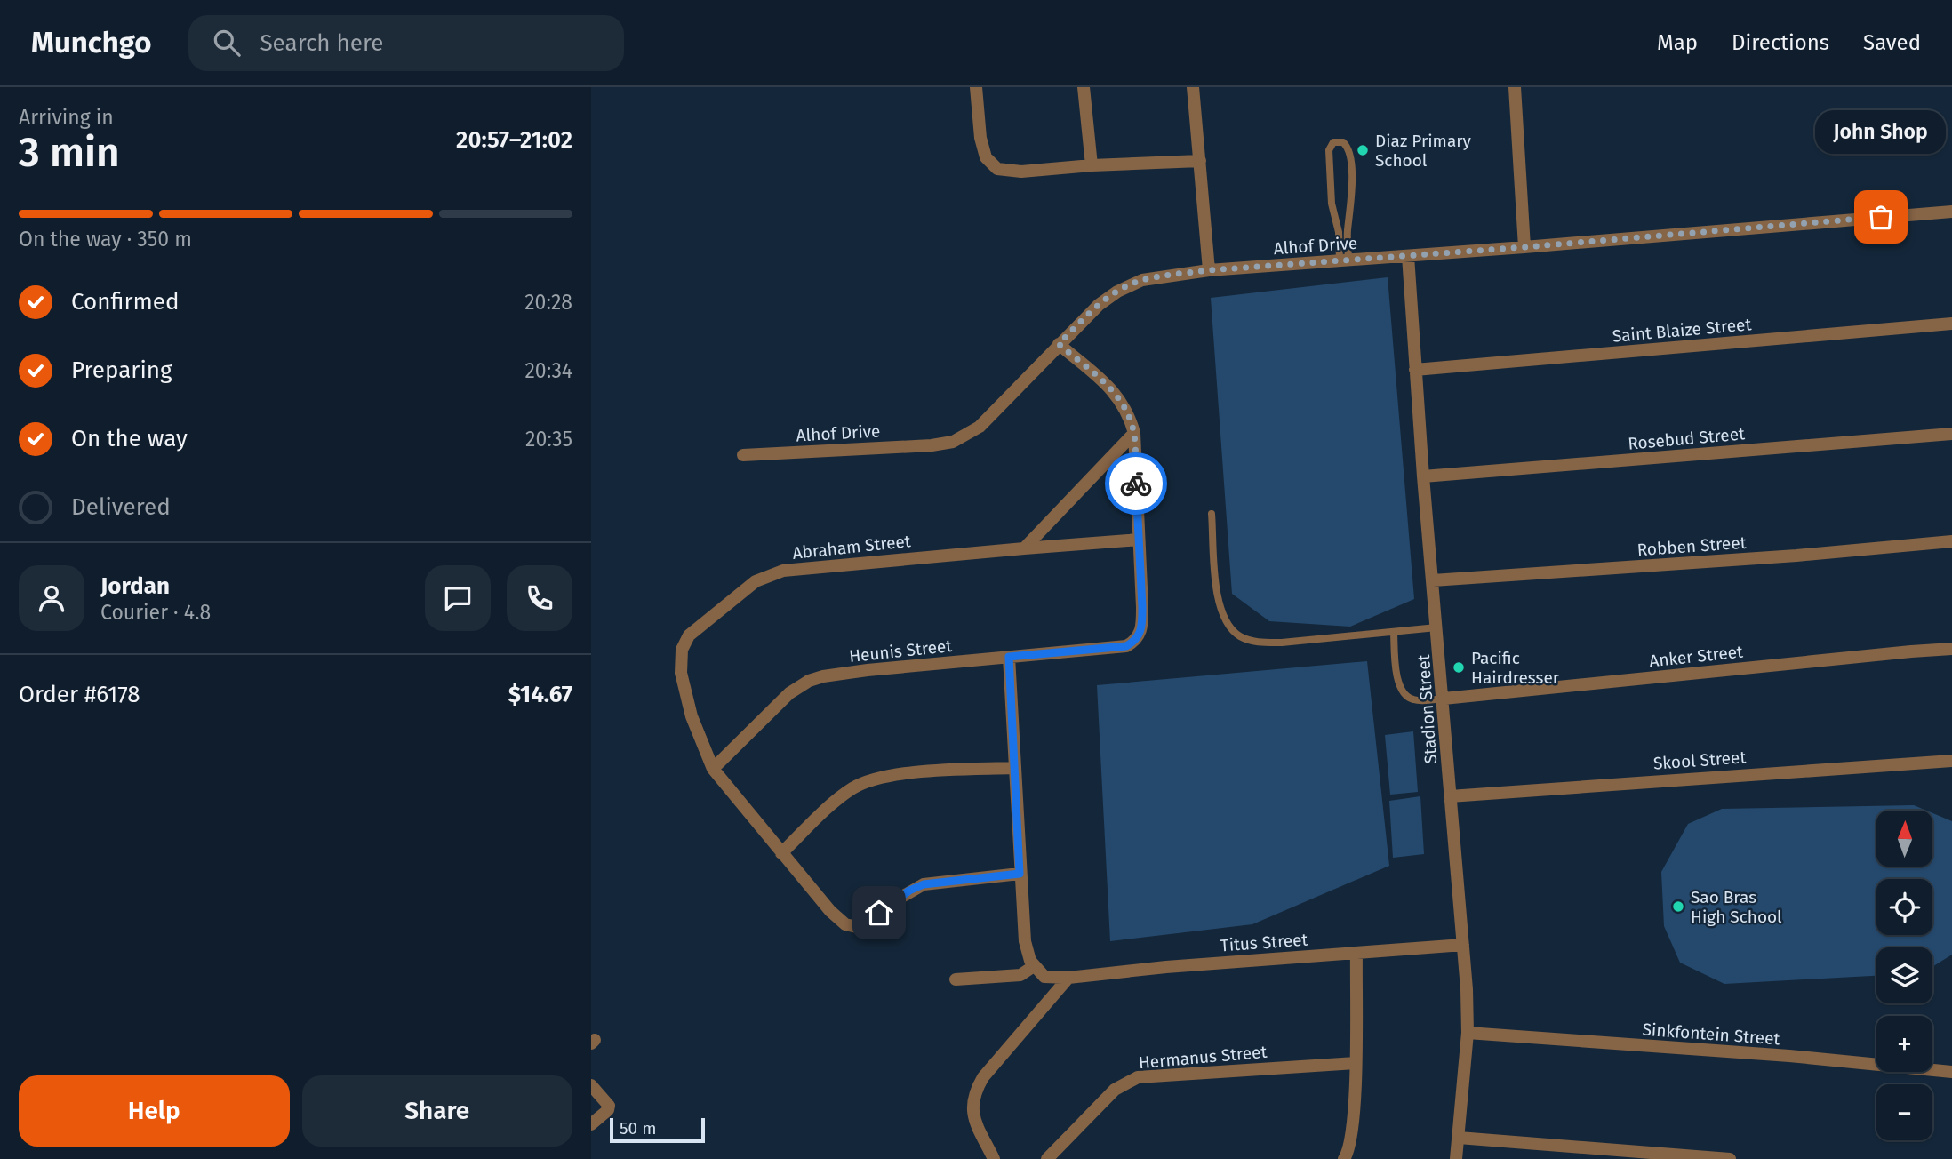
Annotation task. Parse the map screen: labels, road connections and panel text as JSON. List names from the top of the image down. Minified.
{"streets":{"street":["Alhof Drive","Saint Blaize Street","Rosebud Street","Robben Street","Abraham Street","Heunis Street","Anker Street","Stadion Street","Skool Street","Titus Street","Sinkfontein Street","Hermanus Street"]},"crossings":[["Alhof Drive","Stadion Street"],["Saint Blaize Street","Stadion Street"],["Rosebud Street","Stadion Street"],["Robben Street","Stadion Street"],["Abraham Street","Heunis Street"],["Anker Street","Stadion Street"],["Stadion Street","Skool Street"],["Stadion Street","Titus Street"],["Stadion Street","Sinkfontein Street"]],"places":["Diaz Primary School","John Shop","Pacific Hairdresser","Sao Bras High School"],"scale_bar":"50 m","north":"top","page":{"header":"Munchgo","search":"Search here","nav":["Map","Directions","Saved"],"heading":["3 min","Arriving in","20:57–21:02"],"panel":["Jordan","Courier · 4.8","Order #6178","$14.67"],"bubble":"John Shop","bar":"On the way · 350 m","list":[["Confirmed","20:28"],["Preparing","20:34"],["On the way","20:35"],"Delivered"],"map_buttons":["+","−"],"buttons":["Help","Share"],"scale":"50 m"}}
